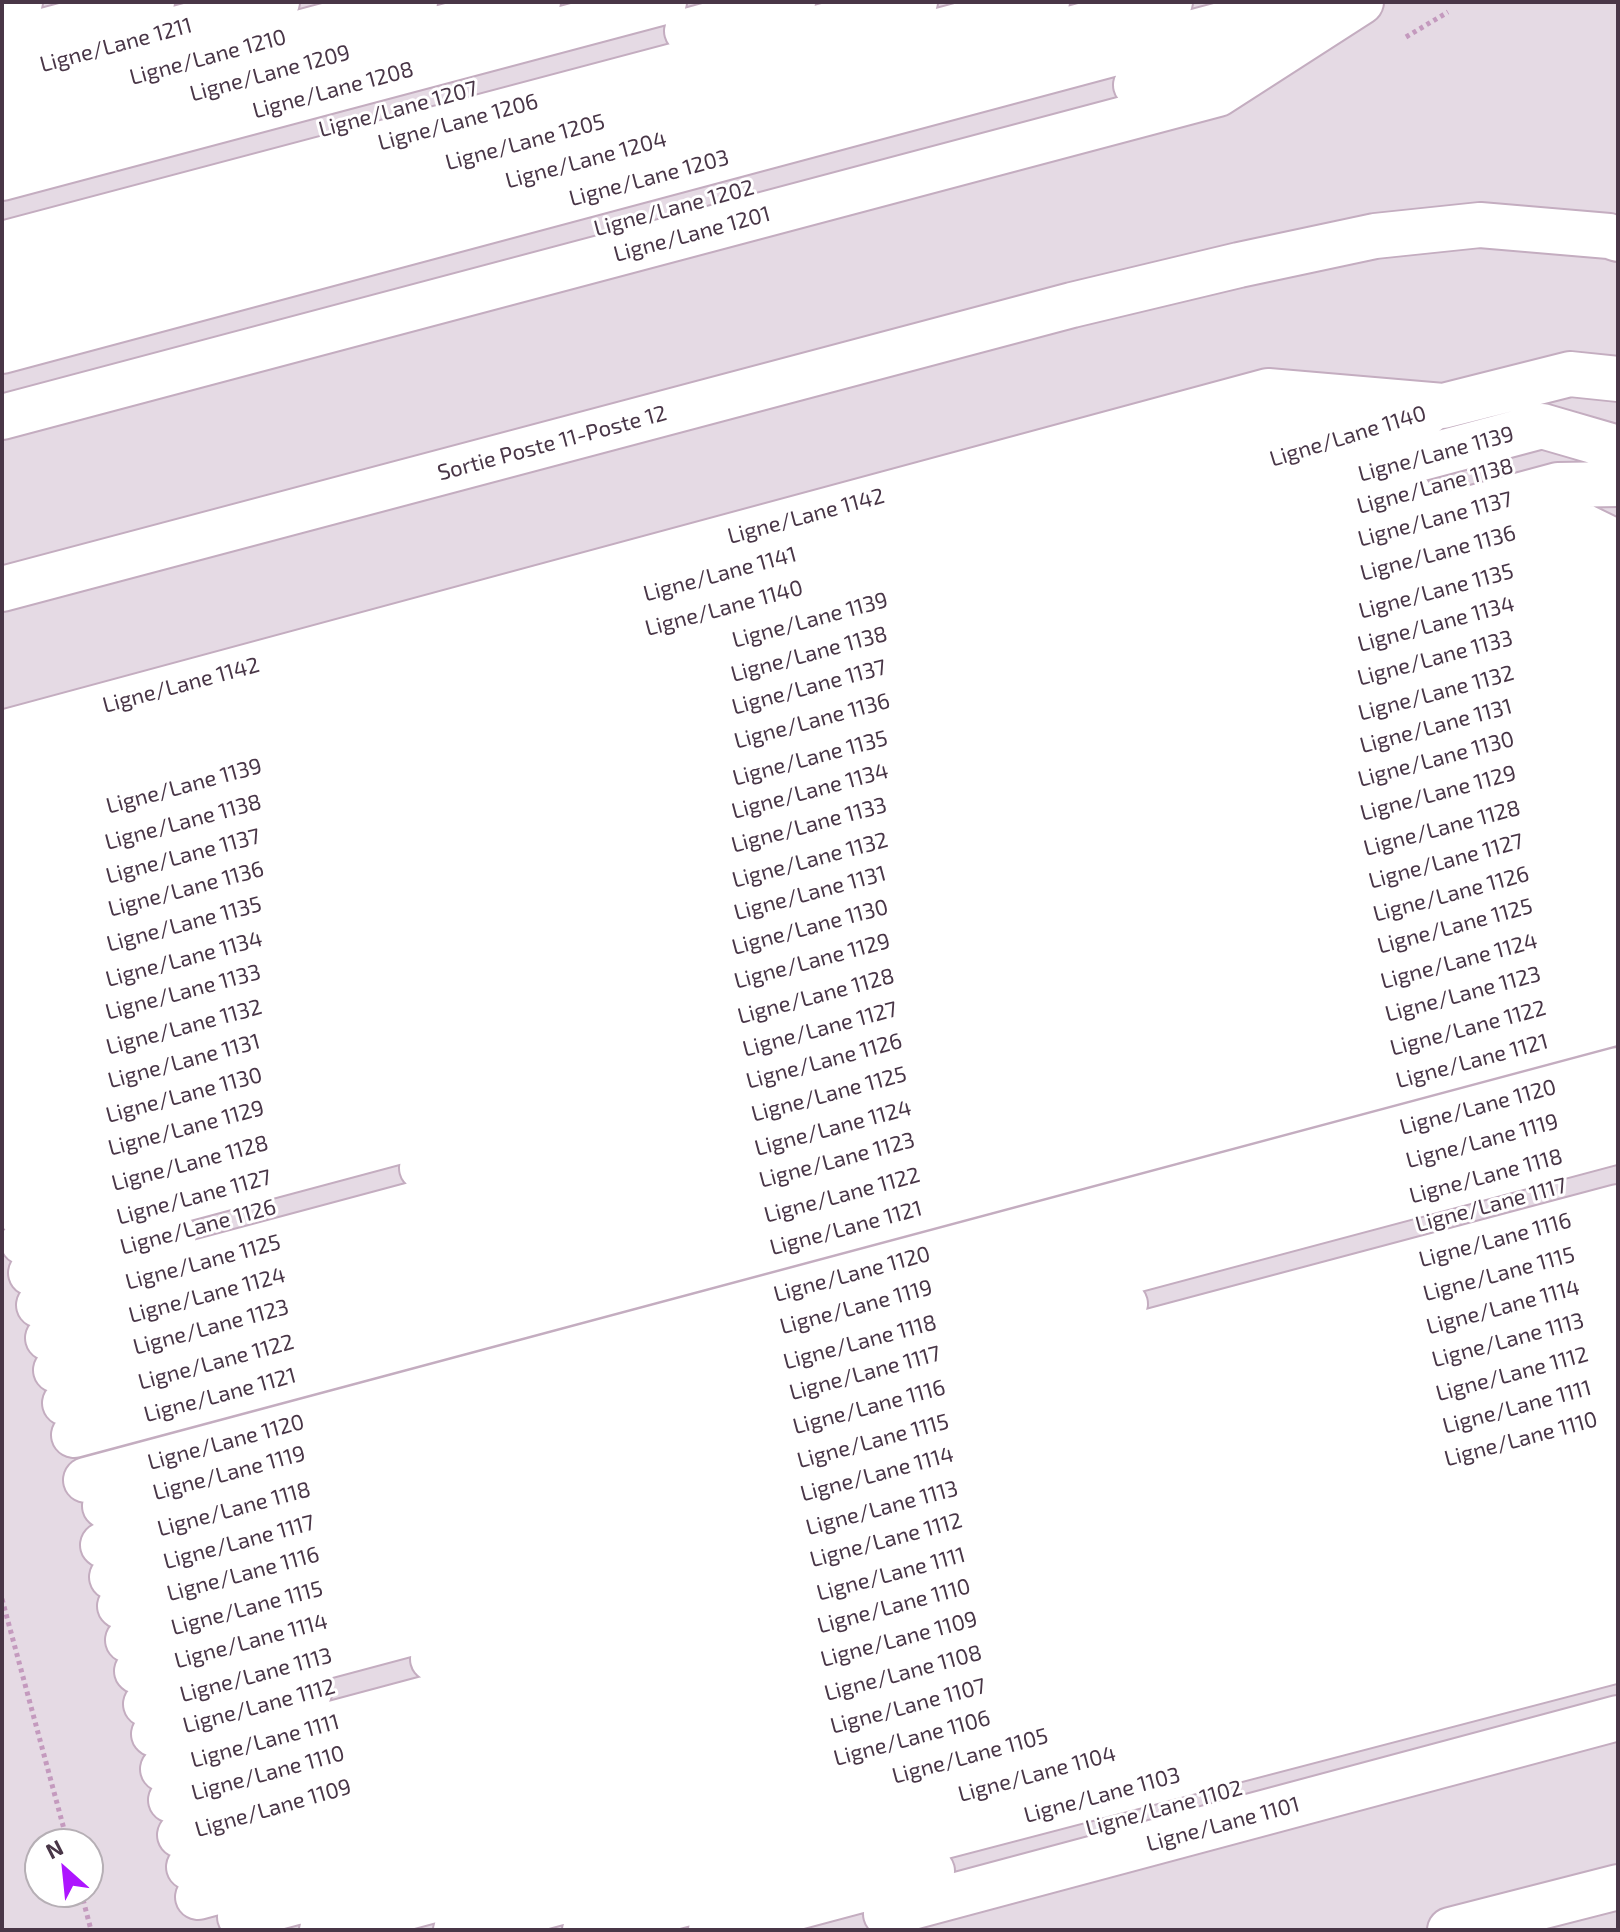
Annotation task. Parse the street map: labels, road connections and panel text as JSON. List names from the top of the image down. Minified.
{"streets":{"lane":["Ligne/Lane 1211","Ligne/Lane 1210","Ligne/Lane 1209","Ligne/Lane 1208","Ligne/Lane 1207","Ligne/Lane 1206","Ligne/Lane 1205","Ligne/Lane 1204","Ligne/Lane 1203","Ligne/Lane 1202","Ligne/Lane 1201","Ligne/Lane 1140","Sortie Poste 11-Poste 12","Ligne/Lane 1139","Ligne/Lane 1138","Ligne/Lane 1142","Ligne/Lane 1137","Ligne/Lane 1136","Ligne/Lane 1141","Ligne/Lane 1135","Ligne/Lane 1134","Ligne/Lane 1133","Ligne/Lane 1132","Ligne/Lane 1131","Ligne/Lane 1130","Ligne/Lane 1129","Ligne/Lane 1128","Ligne/Lane 1127","Ligne/Lane 1126","Ligne/Lane 1125","Ligne/Lane 1124","Ligne/Lane 1123","Ligne/Lane 1122","Ligne/Lane 1121","Ligne/Lane 1120","Ligne/Lane 1119","Ligne/Lane 1118","Ligne/Lane 1117","Ligne/Lane 1116","Ligne/Lane 1115","Ligne/Lane 1114","Ligne/Lane 1113","Ligne/Lane 1112","Ligne/Lane 1111","Ligne/Lane 1110","Ligne/Lane 1109","Ligne/Lane 1108","Ligne/Lane 1107","Ligne/Lane 1106","Ligne/Lane 1105","Ligne/Lane 1104","Ligne/Lane 1103","Ligne/Lane 1102","Ligne/Lane 1101"]},"crossings":[["Ligne/Lane 1140","Ligne/Lane 1142"],["Ligne/Lane 1140","Ligne/Lane 1141"],["Ligne/Lane 1142","Ligne/Lane 1141"],["Ligne/Lane 1130","Ligne/Lane 1129"],["Ligne/Lane 1130","Ligne/Lane 1128"],["Ligne/Lane 1130","Ligne/Lane 1127"],["Ligne/Lane 1130","Ligne/Lane 1126"],["Ligne/Lane 1130","Ligne/Lane 1125"],["Ligne/Lane 1130","Ligne/Lane 1124"],["Ligne/Lane 1130","Ligne/Lane 1123"],["Ligne/Lane 1130","Ligne/Lane 1122"],["Ligne/Lane 1130","Ligne/Lane 1121"],["Ligne/Lane 1129","Ligne/Lane 1128"],["Ligne/Lane 1129","Ligne/Lane 1127"],["Ligne/Lane 1129","Ligne/Lane 1126"],["Ligne/Lane 1129","Ligne/Lane 1125"],["Ligne/Lane 1129","Ligne/Lane 1124"],["Ligne/Lane 1129","Ligne/Lane 1123"],["Ligne/Lane 1129","Ligne/Lane 1122"],["Ligne/Lane 1129","Ligne/Lane 1121"],["Ligne/Lane 1128","Ligne/Lane 1127"],["Ligne/Lane 1128","Ligne/Lane 1126"],["Ligne/Lane 1128","Ligne/Lane 1125"],["Ligne/Lane 1128","Ligne/Lane 1124"],["Ligne/Lane 1128","Ligne/Lane 1123"],["Ligne/Lane 1128","Ligne/Lane 1122"],["Ligne/Lane 1128","Ligne/Lane 1121"],["Ligne/Lane 1127","Ligne/Lane 1126"],["Ligne/Lane 1127","Ligne/Lane 1125"],["Ligne/Lane 1127","Ligne/Lane 1124"],["Ligne/Lane 1127","Ligne/Lane 1123"],["Ligne/Lane 1127","Ligne/Lane 1122"],["Ligne/Lane 1127","Ligne/Lane 1121"],["Ligne/Lane 1126","Ligne/Lane 1125"],["Ligne/Lane 1126","Ligne/Lane 1124"],["Ligne/Lane 1126","Ligne/Lane 1123"],["Ligne/Lane 1126","Ligne/Lane 1122"],["Ligne/Lane 1126","Ligne/Lane 1121"],["Ligne/Lane 1125","Ligne/Lane 1124"],["Ligne/Lane 1125","Ligne/Lane 1123"],["Ligne/Lane 1125","Ligne/Lane 1122"],["Ligne/Lane 1125","Ligne/Lane 1121"],["Ligne/Lane 1124","Ligne/Lane 1123"],["Ligne/Lane 1124","Ligne/Lane 1122"],["Ligne/Lane 1124","Ligne/Lane 1121"],["Ligne/Lane 1123","Ligne/Lane 1122"],["Ligne/Lane 1123","Ligne/Lane 1121"],["Ligne/Lane 1122","Ligne/Lane 1121"],["Ligne/Lane 1120","Ligne/Lane 1119"],["Ligne/Lane 1120","Ligne/Lane 1118"],["Ligne/Lane 1120","Ligne/Lane 1117"],["Ligne/Lane 1120","Ligne/Lane 1116"],["Ligne/Lane 1120","Ligne/Lane 1115"],["Ligne/Lane 1120","Ligne/Lane 1114"],["Ligne/Lane 1120","Ligne/Lane 1113"],["Ligne/Lane 1120","Ligne/Lane 1112"],["Ligne/Lane 1120","Ligne/Lane 1111"],["Ligne/Lane 1120","Ligne/Lane 1110"],["Ligne/Lane 1120","Ligne/Lane 1109"],["Ligne/Lane 1120","Ligne/Lane 1108"],["Ligne/Lane 1120","Ligne/Lane 1107"],["Ligne/Lane 1120","Ligne/Lane 1106"],["Ligne/Lane 1119","Ligne/Lane 1118"],["Ligne/Lane 1119","Ligne/Lane 1117"],["Ligne/Lane 1119","Ligne/Lane 1116"],["Ligne/Lane 1119","Ligne/Lane 1115"],["Ligne/Lane 1119","Ligne/Lane 1114"],["Ligne/Lane 1119","Ligne/Lane 1113"],["Ligne/Lane 1119","Ligne/Lane 1112"],["Ligne/Lane 1119","Ligne/Lane 1111"],["Ligne/Lane 1119","Ligne/Lane 1110"],["Ligne/Lane 1119","Ligne/Lane 1109"],["Ligne/Lane 1119","Ligne/Lane 1108"],["Ligne/Lane 1119","Ligne/Lane 1107"],["Ligne/Lane 1119","Ligne/Lane 1106"],["Ligne/Lane 1118","Ligne/Lane 1117"],["Ligne/Lane 1118","Ligne/Lane 1116"],["Ligne/Lane 1118","Ligne/Lane 1115"],["Ligne/Lane 1118","Ligne/Lane 1114"],["Ligne/Lane 1118","Ligne/Lane 1113"],["Ligne/Lane 1118","Ligne/Lane 1112"],["Ligne/Lane 1118","Ligne/Lane 1111"],["Ligne/Lane 1118","Ligne/Lane 1110"],["Ligne/Lane 1118","Ligne/Lane 1109"],["Ligne/Lane 1118","Ligne/Lane 1108"],["Ligne/Lane 1118","Ligne/Lane 1107"],["Ligne/Lane 1118","Ligne/Lane 1106"],["Ligne/Lane 1117","Ligne/Lane 1116"],["Ligne/Lane 1117","Ligne/Lane 1115"],["Ligne/Lane 1117","Ligne/Lane 1114"],["Ligne/Lane 1117","Ligne/Lane 1113"],["Ligne/Lane 1117","Ligne/Lane 1112"],["Ligne/Lane 1117","Ligne/Lane 1111"],["Ligne/Lane 1117","Ligne/Lane 1110"],["Ligne/Lane 1117","Ligne/Lane 1109"],["Ligne/Lane 1117","Ligne/Lane 1108"],["Ligne/Lane 1117","Ligne/Lane 1107"],["Ligne/Lane 1117","Ligne/Lane 1106"],["Ligne/Lane 1116","Ligne/Lane 1115"],["Ligne/Lane 1116","Ligne/Lane 1114"],["Ligne/Lane 1116","Ligne/Lane 1113"],["Ligne/Lane 1116","Ligne/Lane 1112"],["Ligne/Lane 1116","Ligne/Lane 1111"],["Ligne/Lane 1116","Ligne/Lane 1110"],["Ligne/Lane 1116","Ligne/Lane 1109"],["Ligne/Lane 1116","Ligne/Lane 1108"],["Ligne/Lane 1116","Ligne/Lane 1107"],["Ligne/Lane 1116","Ligne/Lane 1106"],["Ligne/Lane 1115","Ligne/Lane 1114"],["Ligne/Lane 1115","Ligne/Lane 1113"],["Ligne/Lane 1115","Ligne/Lane 1112"],["Ligne/Lane 1115","Ligne/Lane 1111"],["Ligne/Lane 1115","Ligne/Lane 1110"],["Ligne/Lane 1115","Ligne/Lane 1109"],["Ligne/Lane 1115","Ligne/Lane 1108"],["Ligne/Lane 1115","Ligne/Lane 1107"],["Ligne/Lane 1115","Ligne/Lane 1106"],["Ligne/Lane 1114","Ligne/Lane 1113"],["Ligne/Lane 1114","Ligne/Lane 1112"],["Ligne/Lane 1114","Ligne/Lane 1111"],["Ligne/Lane 1114","Ligne/Lane 1110"],["Ligne/Lane 1114","Ligne/Lane 1109"],["Ligne/Lane 1114","Ligne/Lane 1108"],["Ligne/Lane 1114","Ligne/Lane 1107"],["Ligne/Lane 1114","Ligne/Lane 1106"],["Ligne/Lane 1113","Ligne/Lane 1112"],["Ligne/Lane 1113","Ligne/Lane 1111"],["Ligne/Lane 1113","Ligne/Lane 1110"],["Ligne/Lane 1113","Ligne/Lane 1109"],["Ligne/Lane 1113","Ligne/Lane 1108"],["Ligne/Lane 1113","Ligne/Lane 1107"],["Ligne/Lane 1113","Ligne/Lane 1106"],["Ligne/Lane 1112","Ligne/Lane 1111"],["Ligne/Lane 1112","Ligne/Lane 1110"],["Ligne/Lane 1112","Ligne/Lane 1109"],["Ligne/Lane 1112","Ligne/Lane 1108"],["Ligne/Lane 1112","Ligne/Lane 1107"],["Ligne/Lane 1112","Ligne/Lane 1106"],["Ligne/Lane 1111","Ligne/Lane 1110"],["Ligne/Lane 1111","Ligne/Lane 1109"],["Ligne/Lane 1111","Ligne/Lane 1108"],["Ligne/Lane 1111","Ligne/Lane 1107"],["Ligne/Lane 1111","Ligne/Lane 1106"],["Ligne/Lane 1110","Ligne/Lane 1109"],["Ligne/Lane 1110","Ligne/Lane 1108"],["Ligne/Lane 1110","Ligne/Lane 1107"],["Ligne/Lane 1110","Ligne/Lane 1106"],["Ligne/Lane 1109","Ligne/Lane 1108"],["Ligne/Lane 1109","Ligne/Lane 1107"],["Ligne/Lane 1109","Ligne/Lane 1106"],["Ligne/Lane 1108","Ligne/Lane 1107"],["Ligne/Lane 1108","Ligne/Lane 1106"],["Ligne/Lane 1107","Ligne/Lane 1106"]],"north":"top left"}
